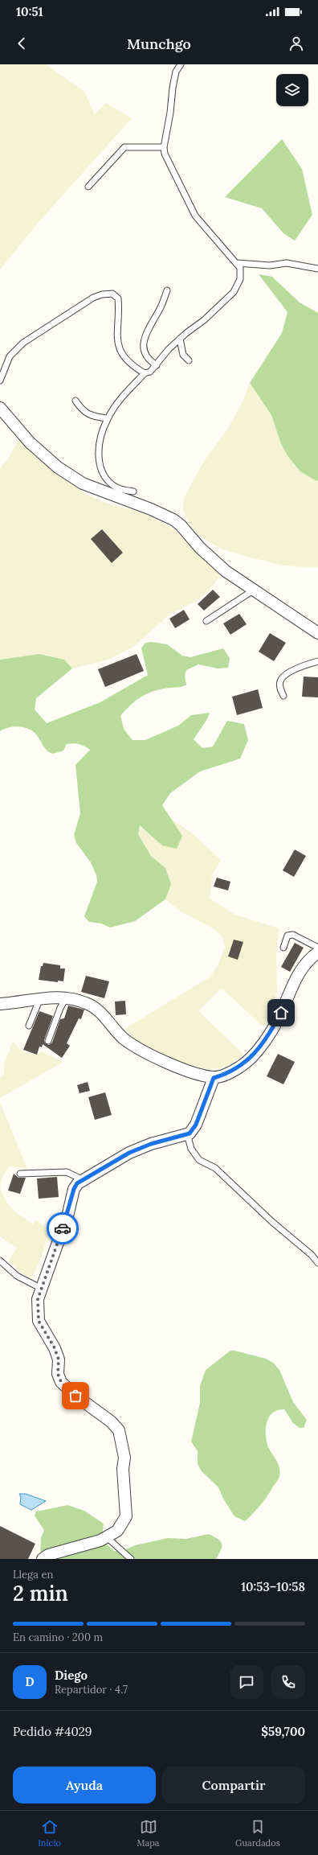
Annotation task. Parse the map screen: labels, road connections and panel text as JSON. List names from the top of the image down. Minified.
{"page":{"status":"10:51","header":"Munchgo","heading":["2 min","Llega en","10:53–10:58"],"panel":["Diego","Repartidor · 4.7","Pedido #4029","$59,700"],"bar":"En camino · 200 m","round":"D","buttons":["Ayuda","Compartir"],"tabs":["Inicio","Mapa","Guardados"]}}
